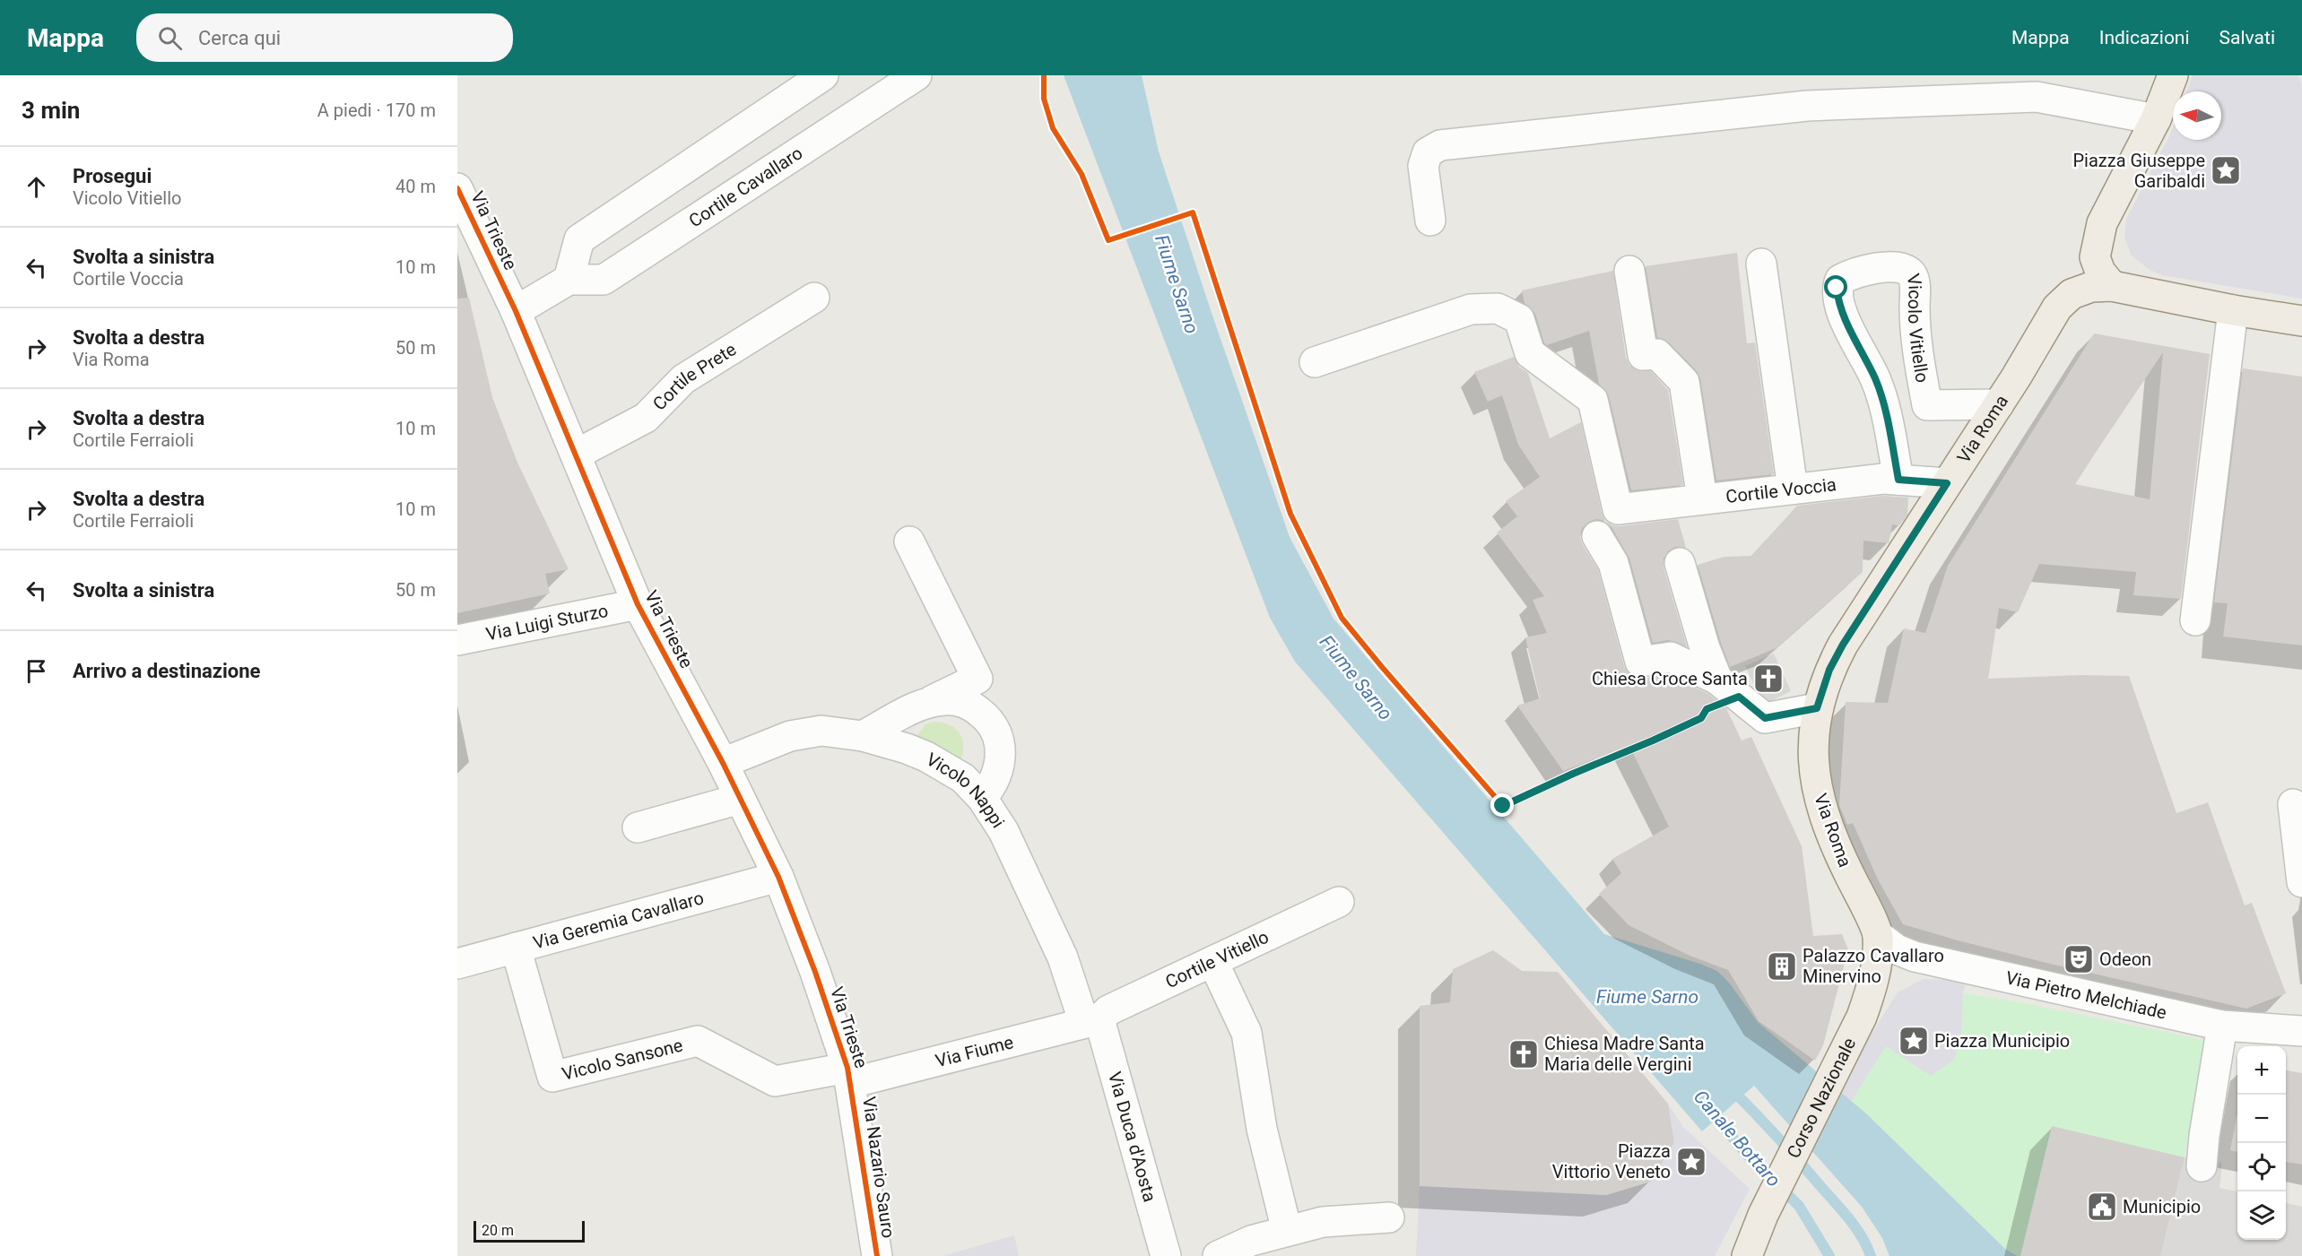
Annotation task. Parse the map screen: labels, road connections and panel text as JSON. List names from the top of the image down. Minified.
{"streets":{"main road":["Via Roma","Corso Nazionale"],"street":["Cortile Cavallaro","Via Trieste","Vicolo Vitiello","Cortile Prete","Cortile Voccia","Via Luigi Sturzo","Vicolo Nappi","Via Geremia Cavallaro","Cortile Vitiello","Via Pietro Melchiade","Via Fiume","Vicolo Sansone","Via Duca d'Aosta","Via Nazario Sauro"]},"crossings":[["Cortile Cavallaro","Via Trieste"],["Via Trieste","Cortile Prete"],["Via Trieste","Via Luigi Sturzo"],["Via Trieste","Vicolo Nappi"],["Via Trieste","Via Geremia Cavallaro"],["Via Trieste","Via Fiume"],["Via Trieste","Vicolo Sansone"],["Via Trieste","Via Nazario Sauro"],["Vicolo Vitiello","Via Roma"],["Vicolo Vitiello","Cortile Voccia"],["Via Roma","Cortile Voccia"],["Via Roma","Via Pietro Melchiade"],["Via Roma","Corso Nazionale"],["Vicolo Nappi","Cortile Vitiello"],["Vicolo Nappi","Via Fiume"],["Vicolo Nappi","Via Duca d'Aosta"],["Via Geremia Cavallaro","Vicolo Sansone"],["Cortile Vitiello","Via Fiume"],["Cortile Vitiello","Via Duca d'Aosta"],["Via Pietro Melchiade","Corso Nazionale"],["Via Fiume","Vicolo Sansone"],["Via Fiume","Via Duca d'Aosta"],["Via Fiume","Via Nazario Sauro"],["Vicolo Sansone","Via Nazario Sauro"]],"water":["Fiume Sarno","Canale Bottaro"],"places":{"place":["Piazza Giuseppe Garibaldi","Piazza Municipio","Piazza Vittorio Veneto"],"church":["Chiesa Croce Santa","Chiesa Madre Santa Maria delle Vergini"],"theatre":["Odeon"],"building":["Palazzo Cavallaro Minervino"],"public building":["Municipio"]},"scale_bar":"20 m","north":"left","page":{"header":"Mappa","search":"Cerca qui","nav":["Mappa","Indicazioni","Salvati"],"heading":["3 min","A piedi · 170 m"],"list":[["Prosegui","Vicolo Vitiello","40 m"],["Svolta a sinistra","Cortile Voccia","10 m"],["Svolta a destra","Via Roma","50 m"],["Svolta a destra","Cortile Ferraioli","10 m"],["Svolta a destra","Cortile Ferraioli","10 m"],["Svolta a sinistra","50 m"],"Arrivo a destinazione"],"map_buttons":["+","−"],"scale":"20 m"}}
